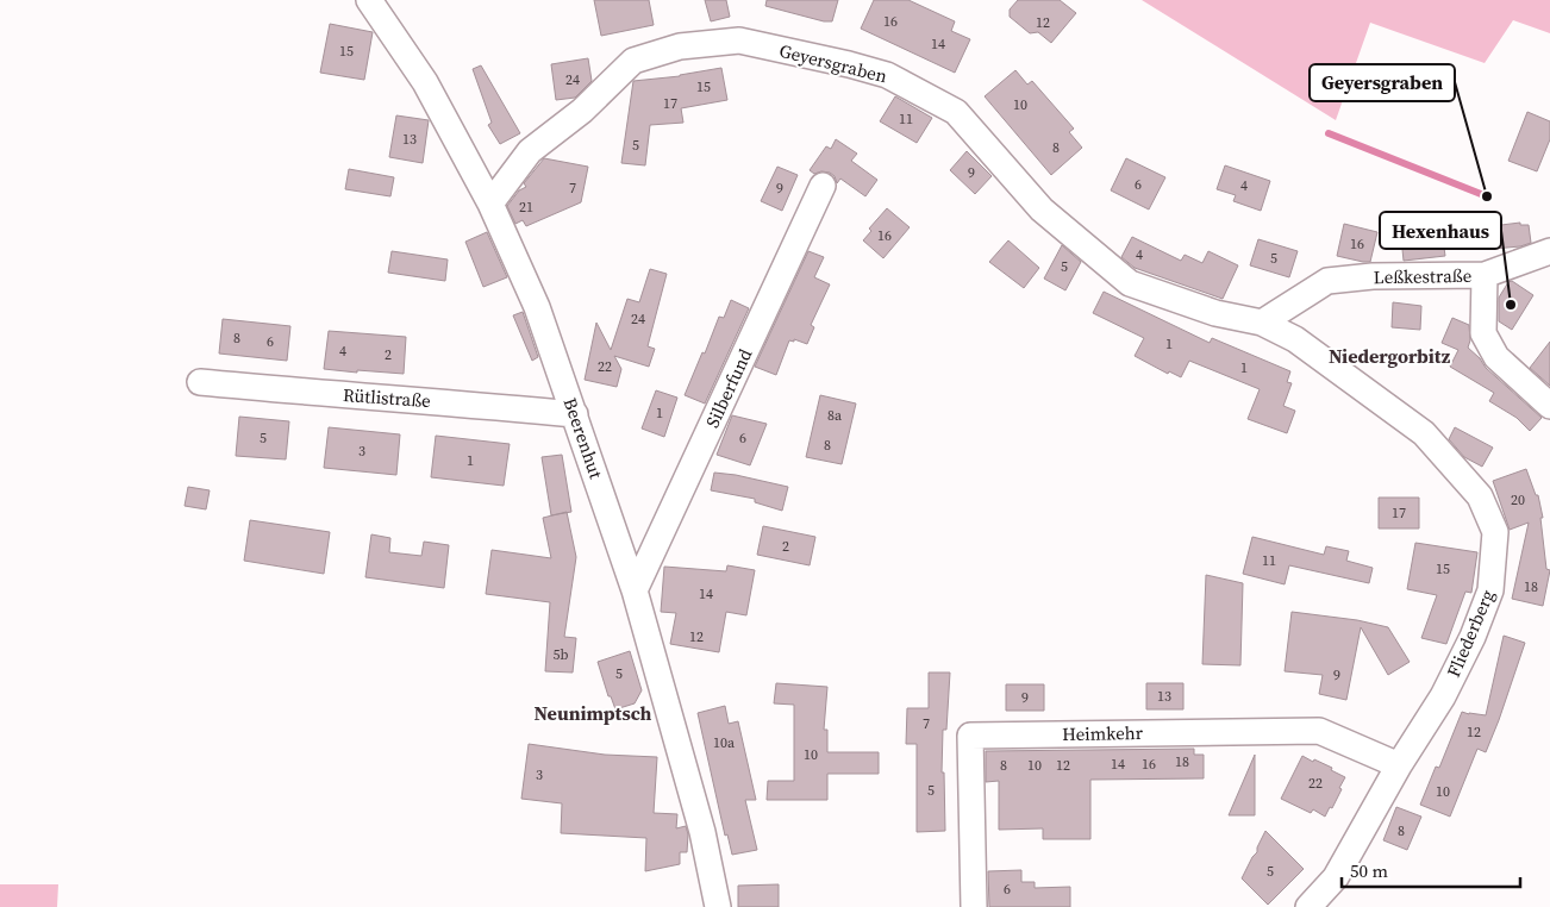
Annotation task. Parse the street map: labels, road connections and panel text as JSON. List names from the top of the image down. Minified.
{"streets":{"street":["Geyersgraben","Leßkestraße","Silberfund","Rütlistraße","Beerenhut","Fliederberg","Heimkehr"]},"crossings":[["Geyersgraben","Leßkestraße"],["Geyersgraben","Beerenhut"],["Geyersgraben","Fliederberg"],["Leßkestraße","Fliederberg"],["Silberfund","Beerenhut"],["Rütlistraße","Beerenhut"],["Fliederberg","Heimkehr"]],"districts":["Niedergorbitz","Neunimptsch"],"places":["Geyersgraben","Hexenhaus"],"house_numbers":["16","12","14","15","24","15","17","10","11","13","5","8","9","6","4","7","9","21","16","16","4","5","5","24","8","6","1","4","2","22","1","1","8a","5","6","8","3","1","20","17","2","11","15","18","14","12","5b","5","9","13","9","7","12","10a","10","18","14","16","8","10","12","3","22","5","10","8","5","6"],"scale_bar":"50 m"}
